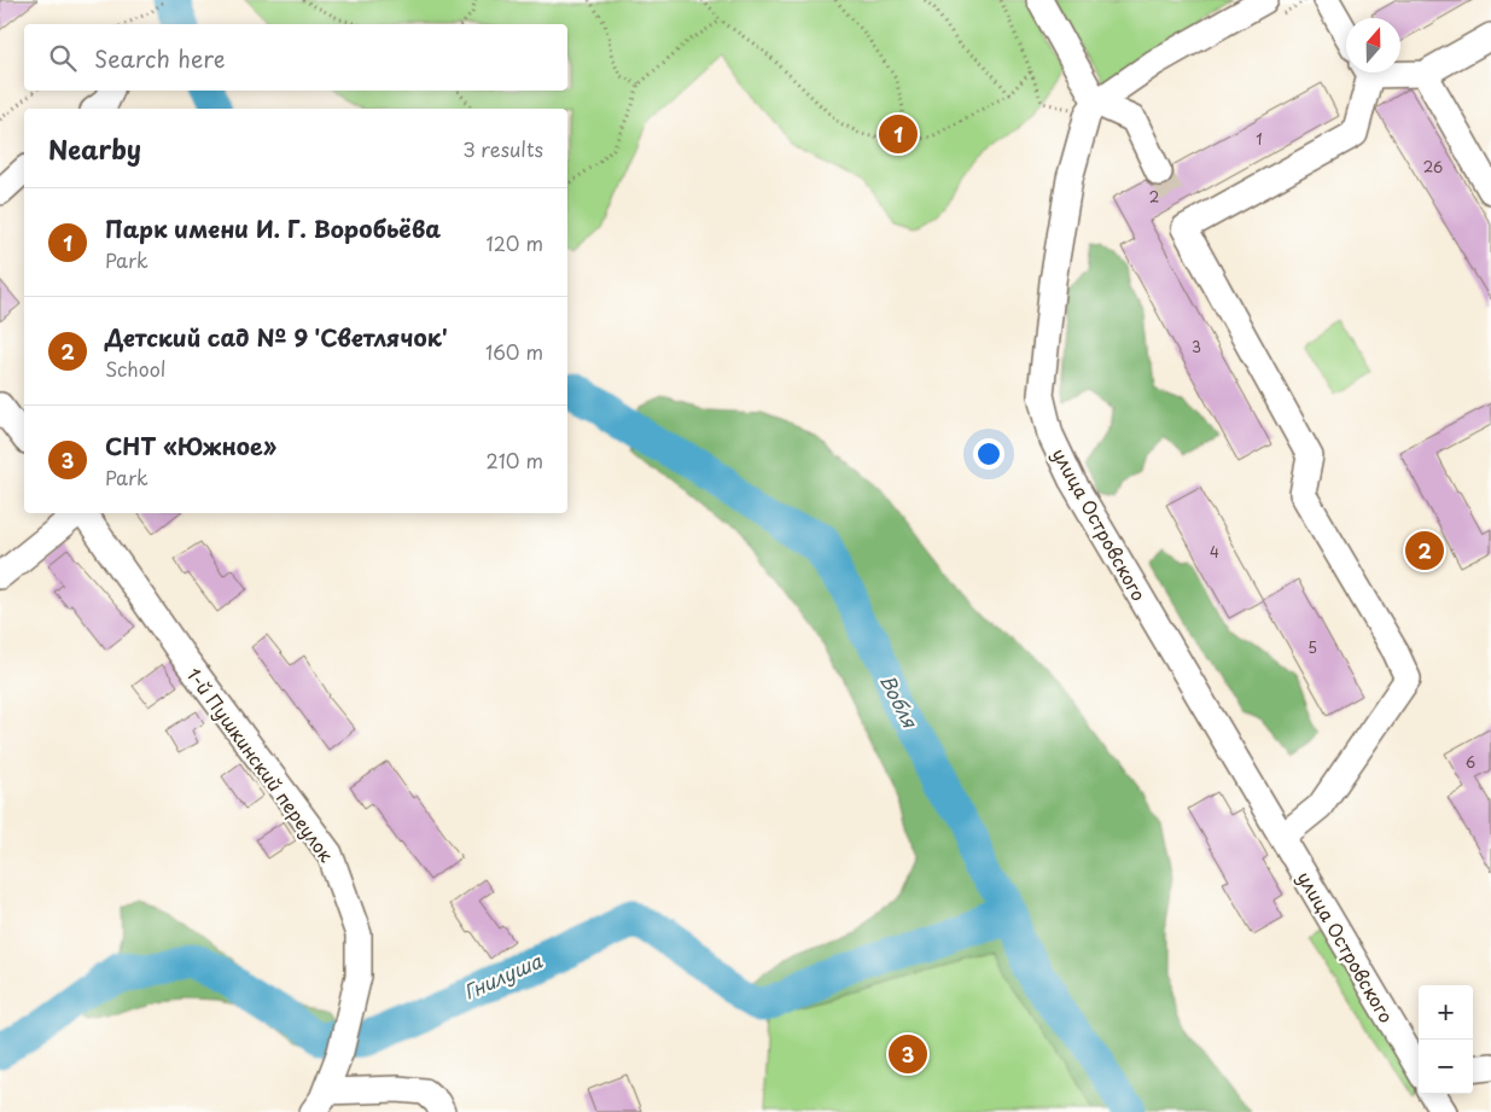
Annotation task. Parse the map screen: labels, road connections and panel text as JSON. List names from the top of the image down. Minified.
{"streets":{"street":["улица Островского","1-й Пушкинский переулок"]},"water":["Вобля","Гнилуша"],"house_numbers":["1","26","2","3","4","5","6"],"north":"top","page":{"search":"Search here","heading":["Nearby","3 results"],"pins":["1","2","3"],"list":[{"mark":"1","name":"Парк имени И. Г. Воробьёва","note":"Park","value":"120 m"},{"mark":"2","name":"Детский сад № 9 'Светлячок'","note":"School","value":"160 m"},{"mark":"3","name":"СНТ «Южное»","note":"Park","value":"210 m"}],"map_buttons":["+","−"]}}
